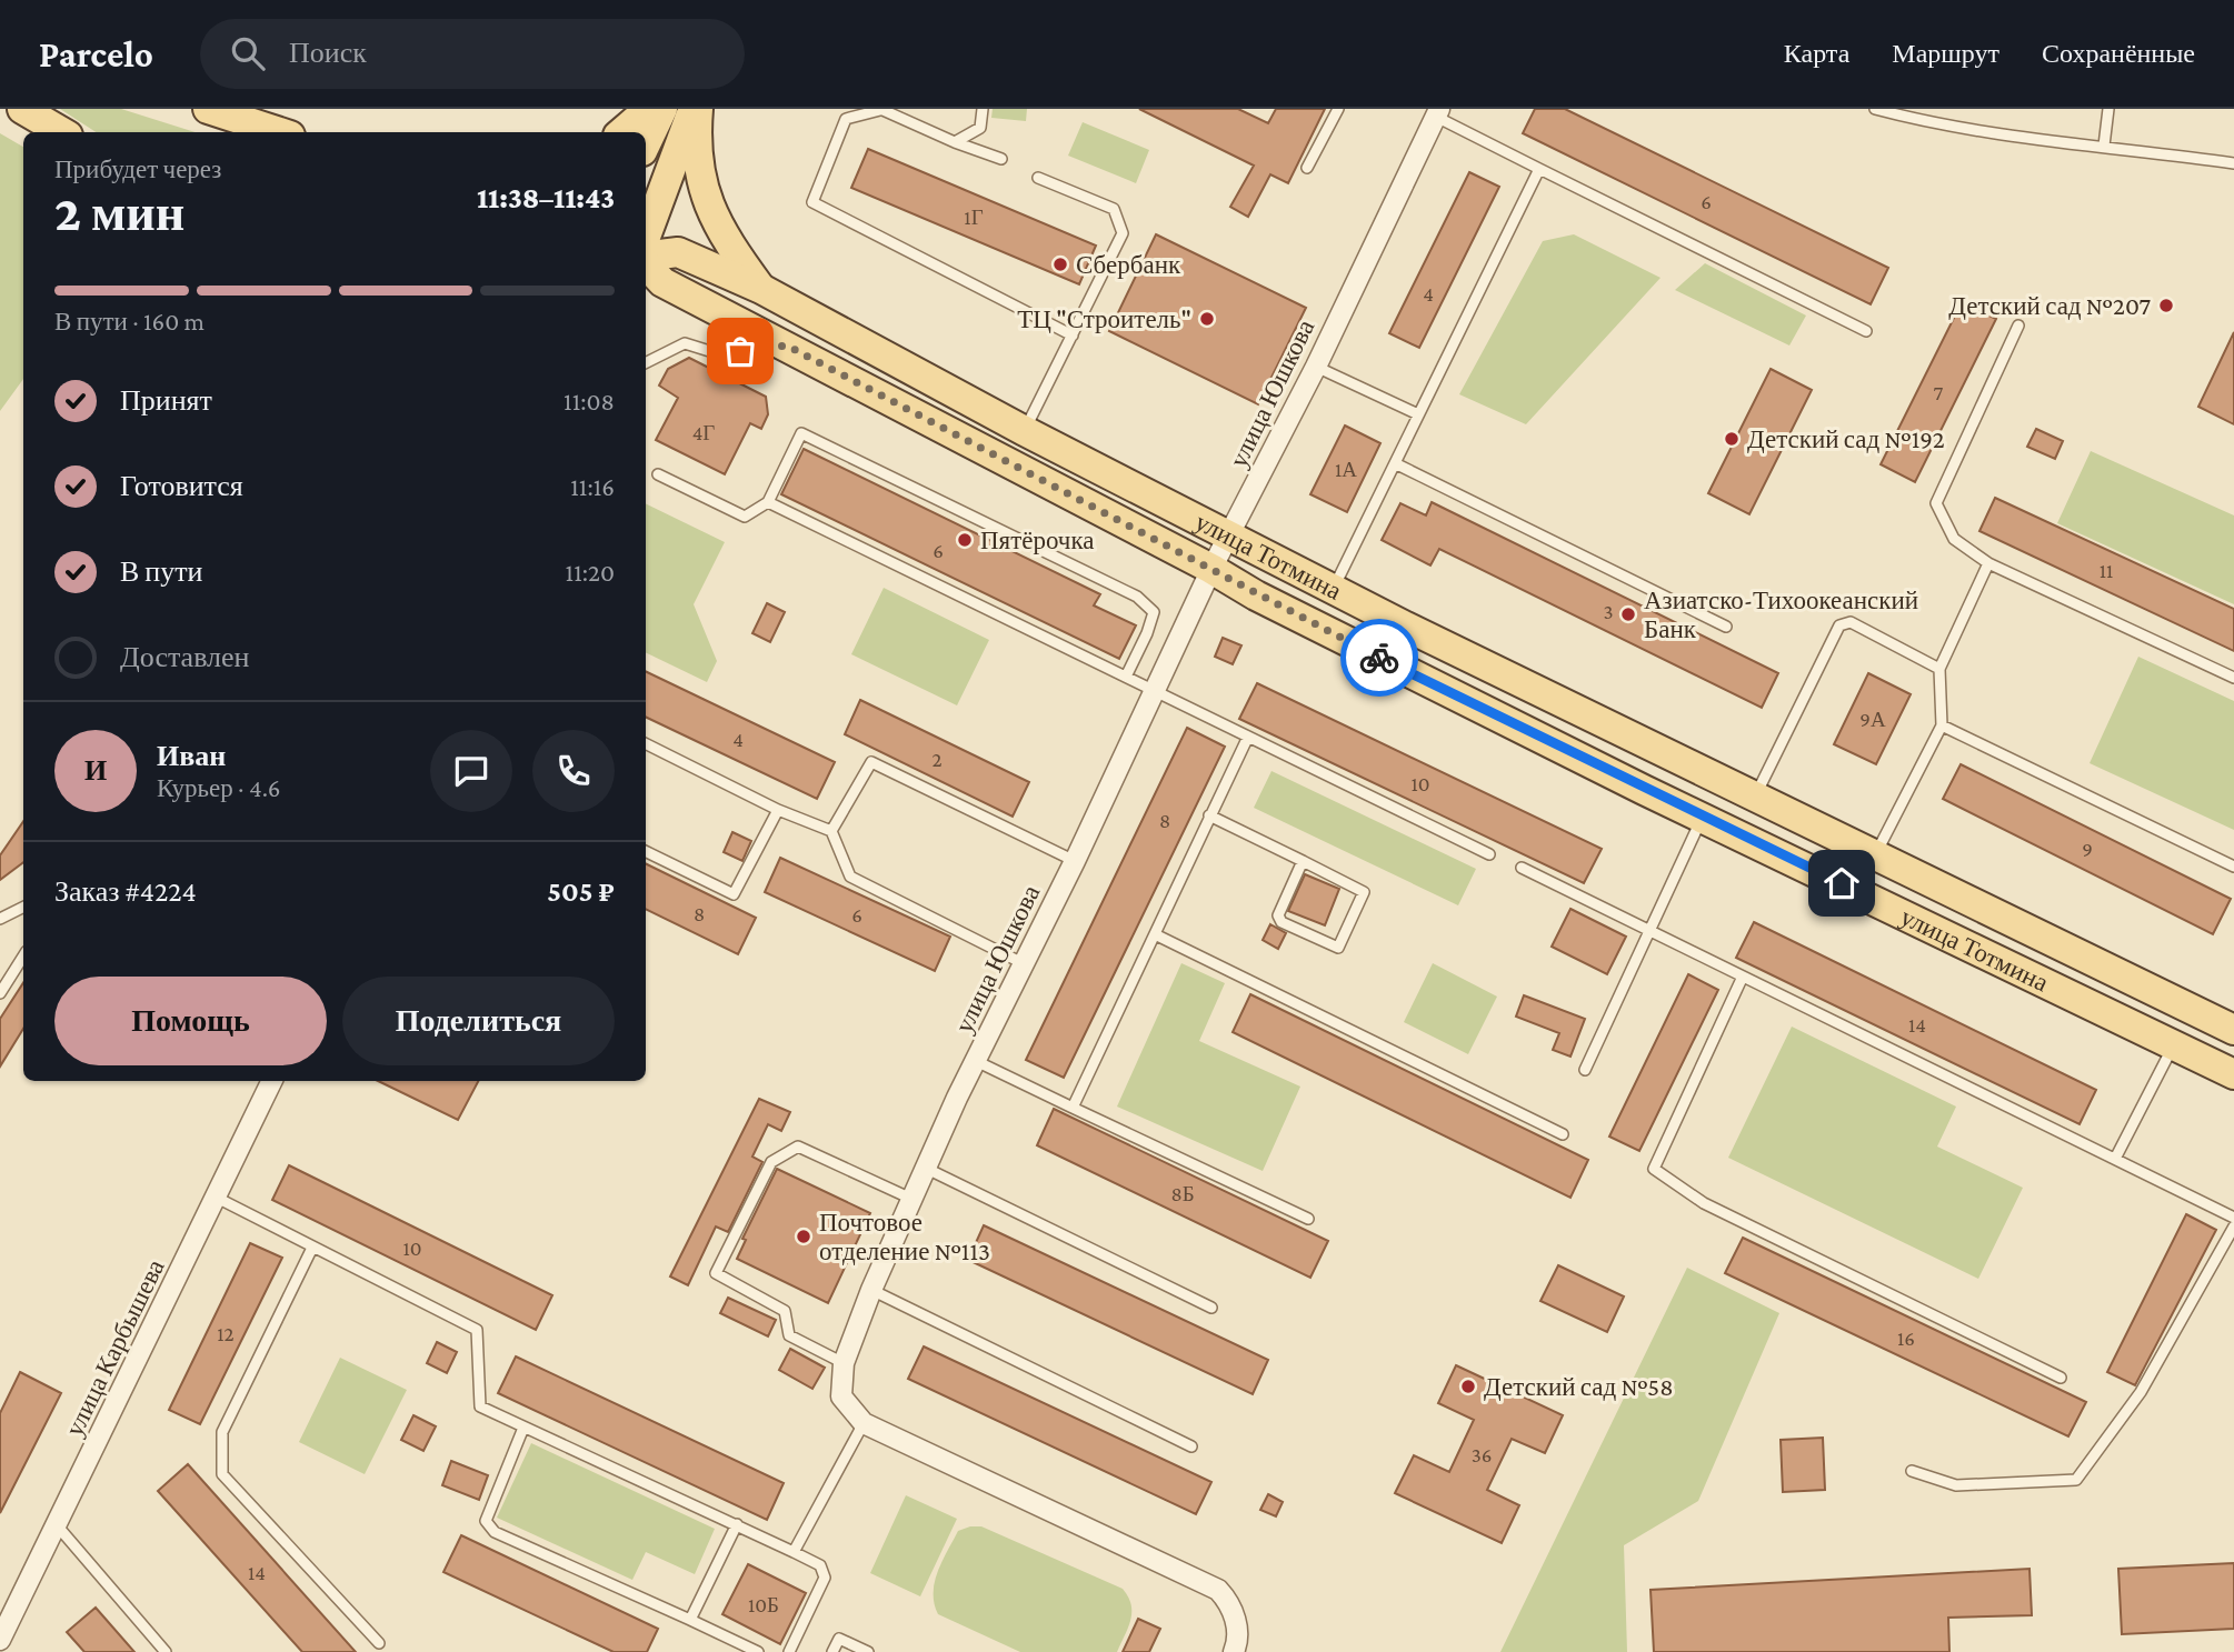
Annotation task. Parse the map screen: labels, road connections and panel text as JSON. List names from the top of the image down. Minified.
{"streets":{"main road":["улица Тотмина"],"street":["улица Юшкова","улица Карбышева"]},"crossings":[["улица Юшкова","улица Тотмина"]],"places":["Сбербанк","Детский сад №207","ТЦ \"Строитель\"","Детский сад №192","Пятёрочка","Азиатско-Тихоокеанский Банк","Почтовое отделение №113","Детский сад №58"],"house_numbers":["6","1Г","4","7","4Г","1А","6","11","3","9А","4","2","10","8","9","8","6","14","8Б","10","12","16","36","14","10Б"],"page":{"header":"Parcelo","search":"Поиск","nav":["Карта","Маршрут","Сохранённые"],"heading":["2 мин","Прибудет через","11:38–11:43"],"panel":["Иван","Курьер · 4.6","Заказ #4224","505 ₽"],"bar":"В пути · 160 m","list":[["Принят","11:08"],["Готовится","11:16"],["В пути","11:20"],"Доставлен"],"round":"И","buttons":["Помощь","Поделиться"]}}
